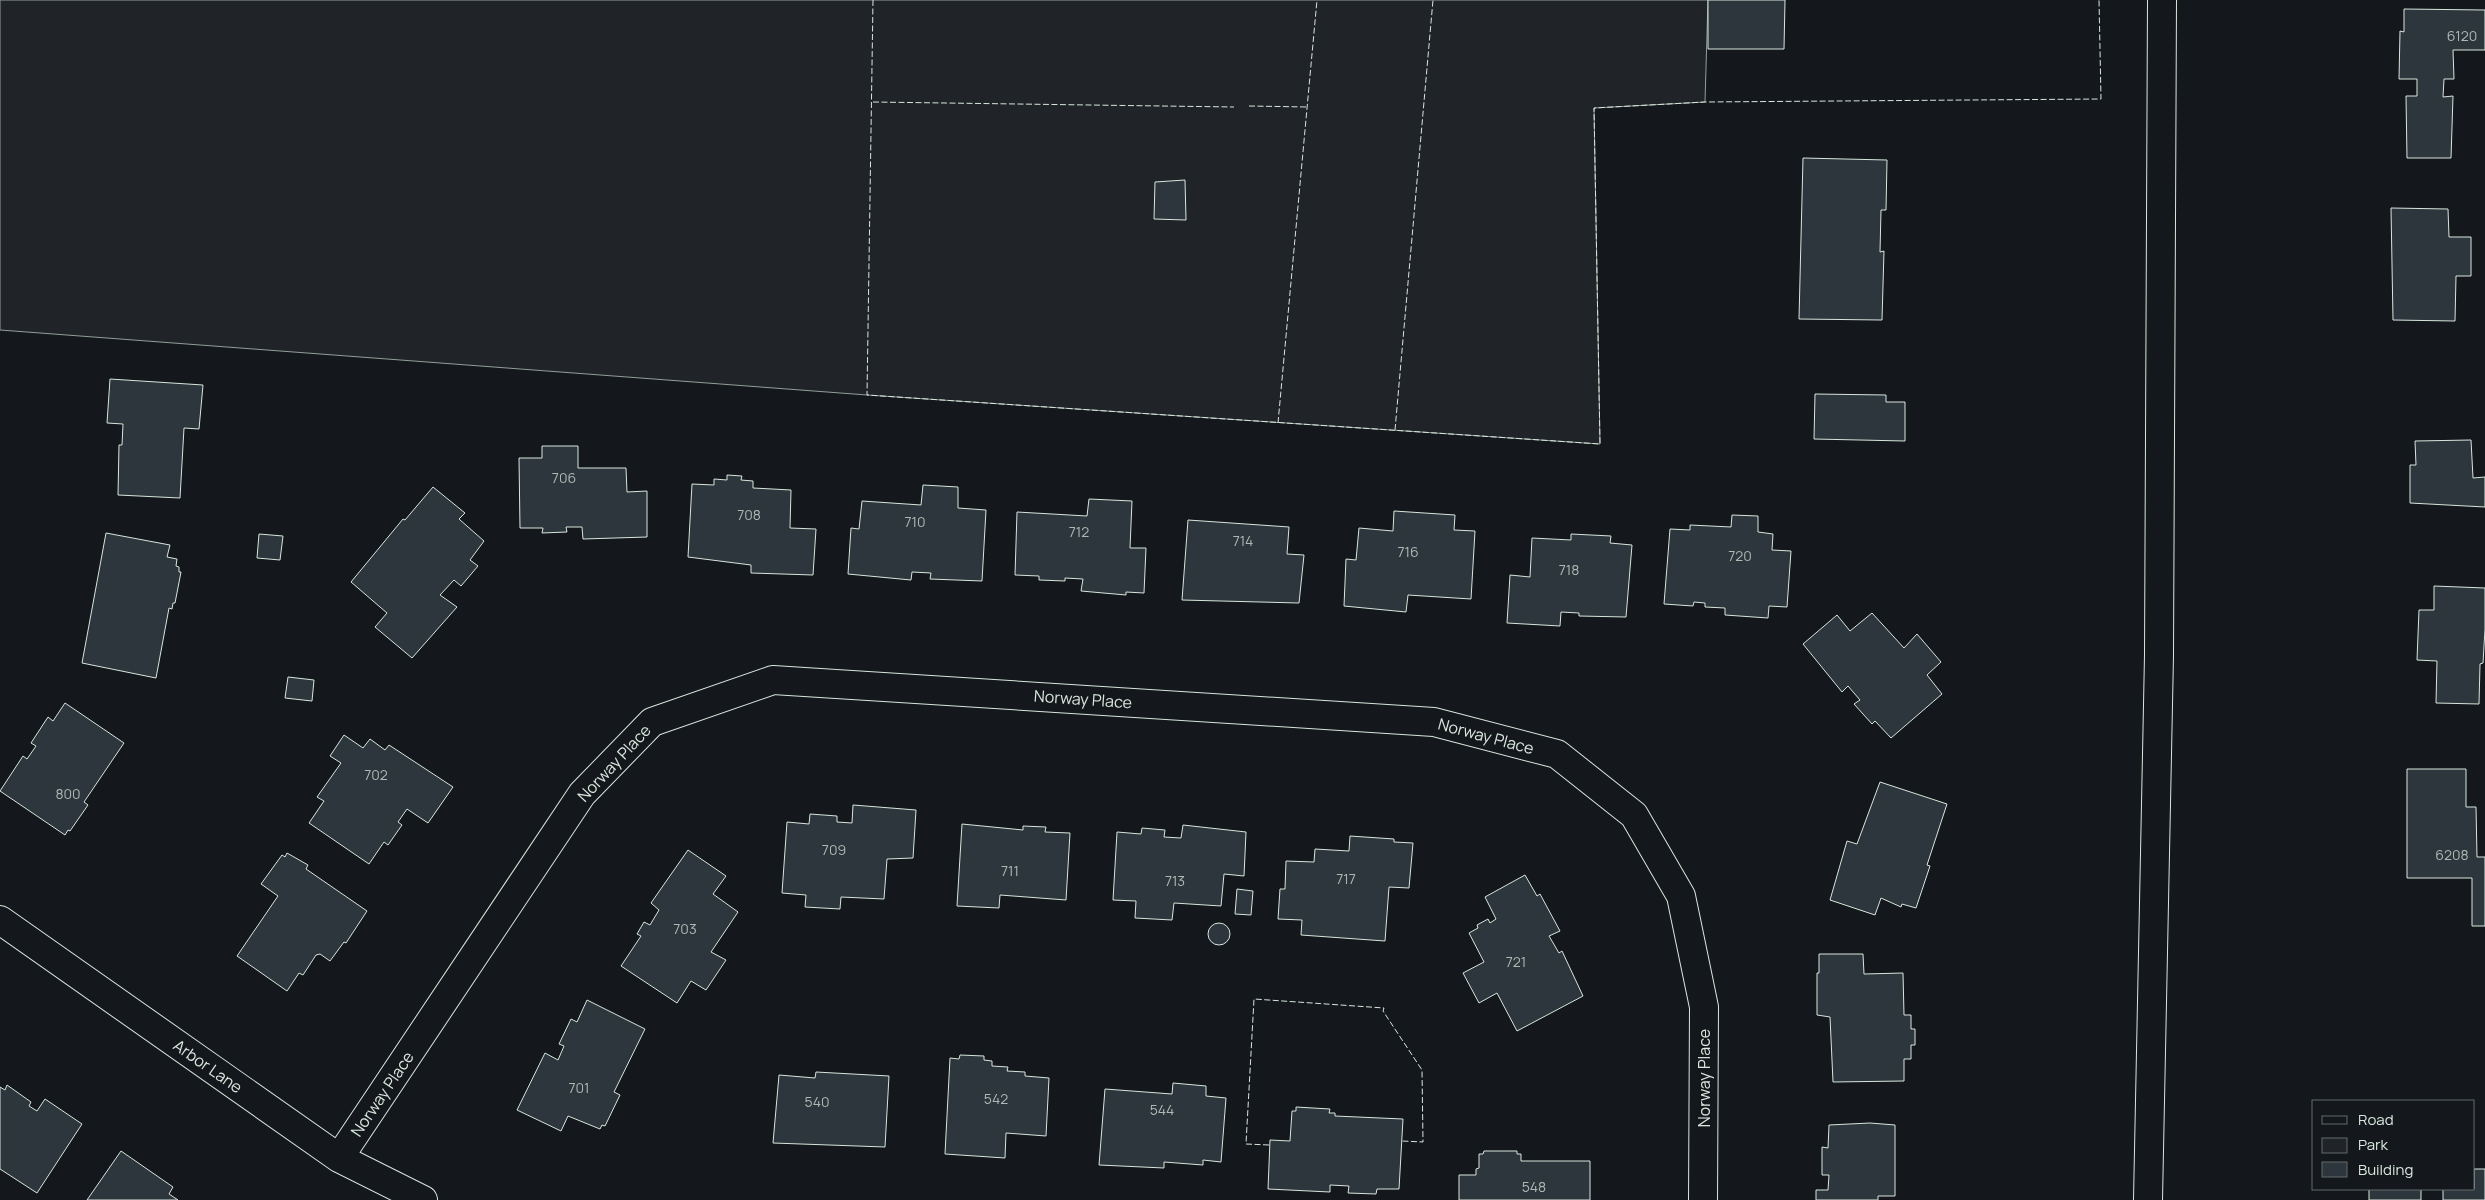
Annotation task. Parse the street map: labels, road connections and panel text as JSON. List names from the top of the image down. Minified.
{"streets":{"street":["Norway Place","Arbor Lane"]},"crossings":[["Norway Place","Arbor Lane"]],"house_numbers":["6120","706","708","710","712","714","716","720","718","702","800","709","6208","711","717","713","703","721","701","542","540","544","548"],"legend":["Road","Park","Building"]}
